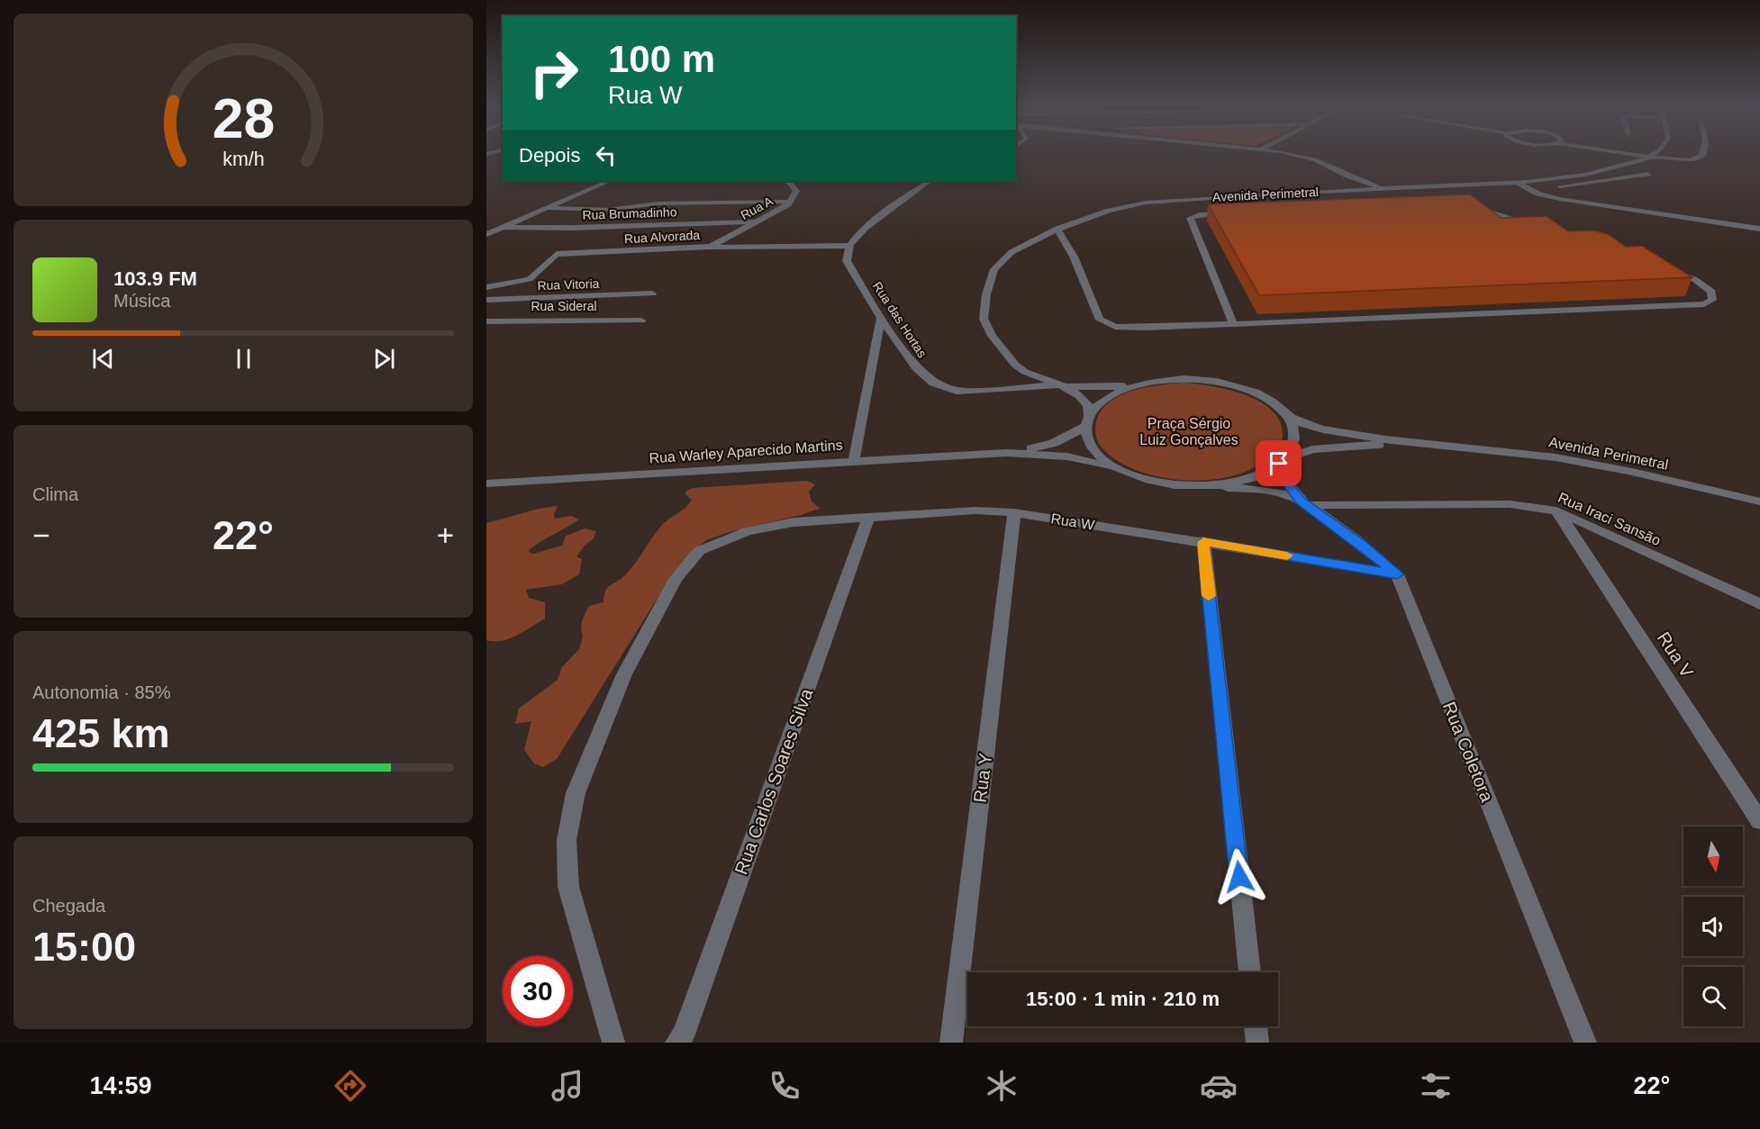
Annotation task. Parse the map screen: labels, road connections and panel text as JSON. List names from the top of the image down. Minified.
{"streets":{"street":["Avenida Perimetral","Rua A","Rua Brumadinho","Rua Alvorada","Rua Vitoria","Rua Sideral","Rua das Hortas","Rua Warley Aparecido Martins","Rua Iraci Sansão","Rua W","Rua V","Rua Coletora","Rua Y","Rua Carlos Soares Silva"]},"crossings":[["Avenida Perimetral","Rua das Hortas"],["Avenida Perimetral","Rua Warley Aparecido Martins"],["Avenida Perimetral","Rua Coletora"],["Rua A","Rua Brumadinho"],["Rua A","Rua Alvorada"],["Rua Alvorada","Rua das Hortas"],["Rua Iraci Sansão","Rua V"],["Rua Iraci Sansão","Rua Coletora"],["Rua W","Rua Coletora"],["Rua W","Rua Y"],["Rua W","Rua Carlos Soares Silva"]],"parks":["Praça Sérgio Luiz Gonçalves"],"north":"bottom","page":{"turn":["100 m","Rua W"],"then":"Depois","song":["103.9 FM","Música"],"tile":["Clima",["Autonomia · 85%","425 km"],["Chegada","15:00"]],"heat":["−","22°","+"],"limit":"30","trip":"15:00 · 1 min · 210 m","tabs":["14:59","22°"],"gauge":["28","km/h"]}}
